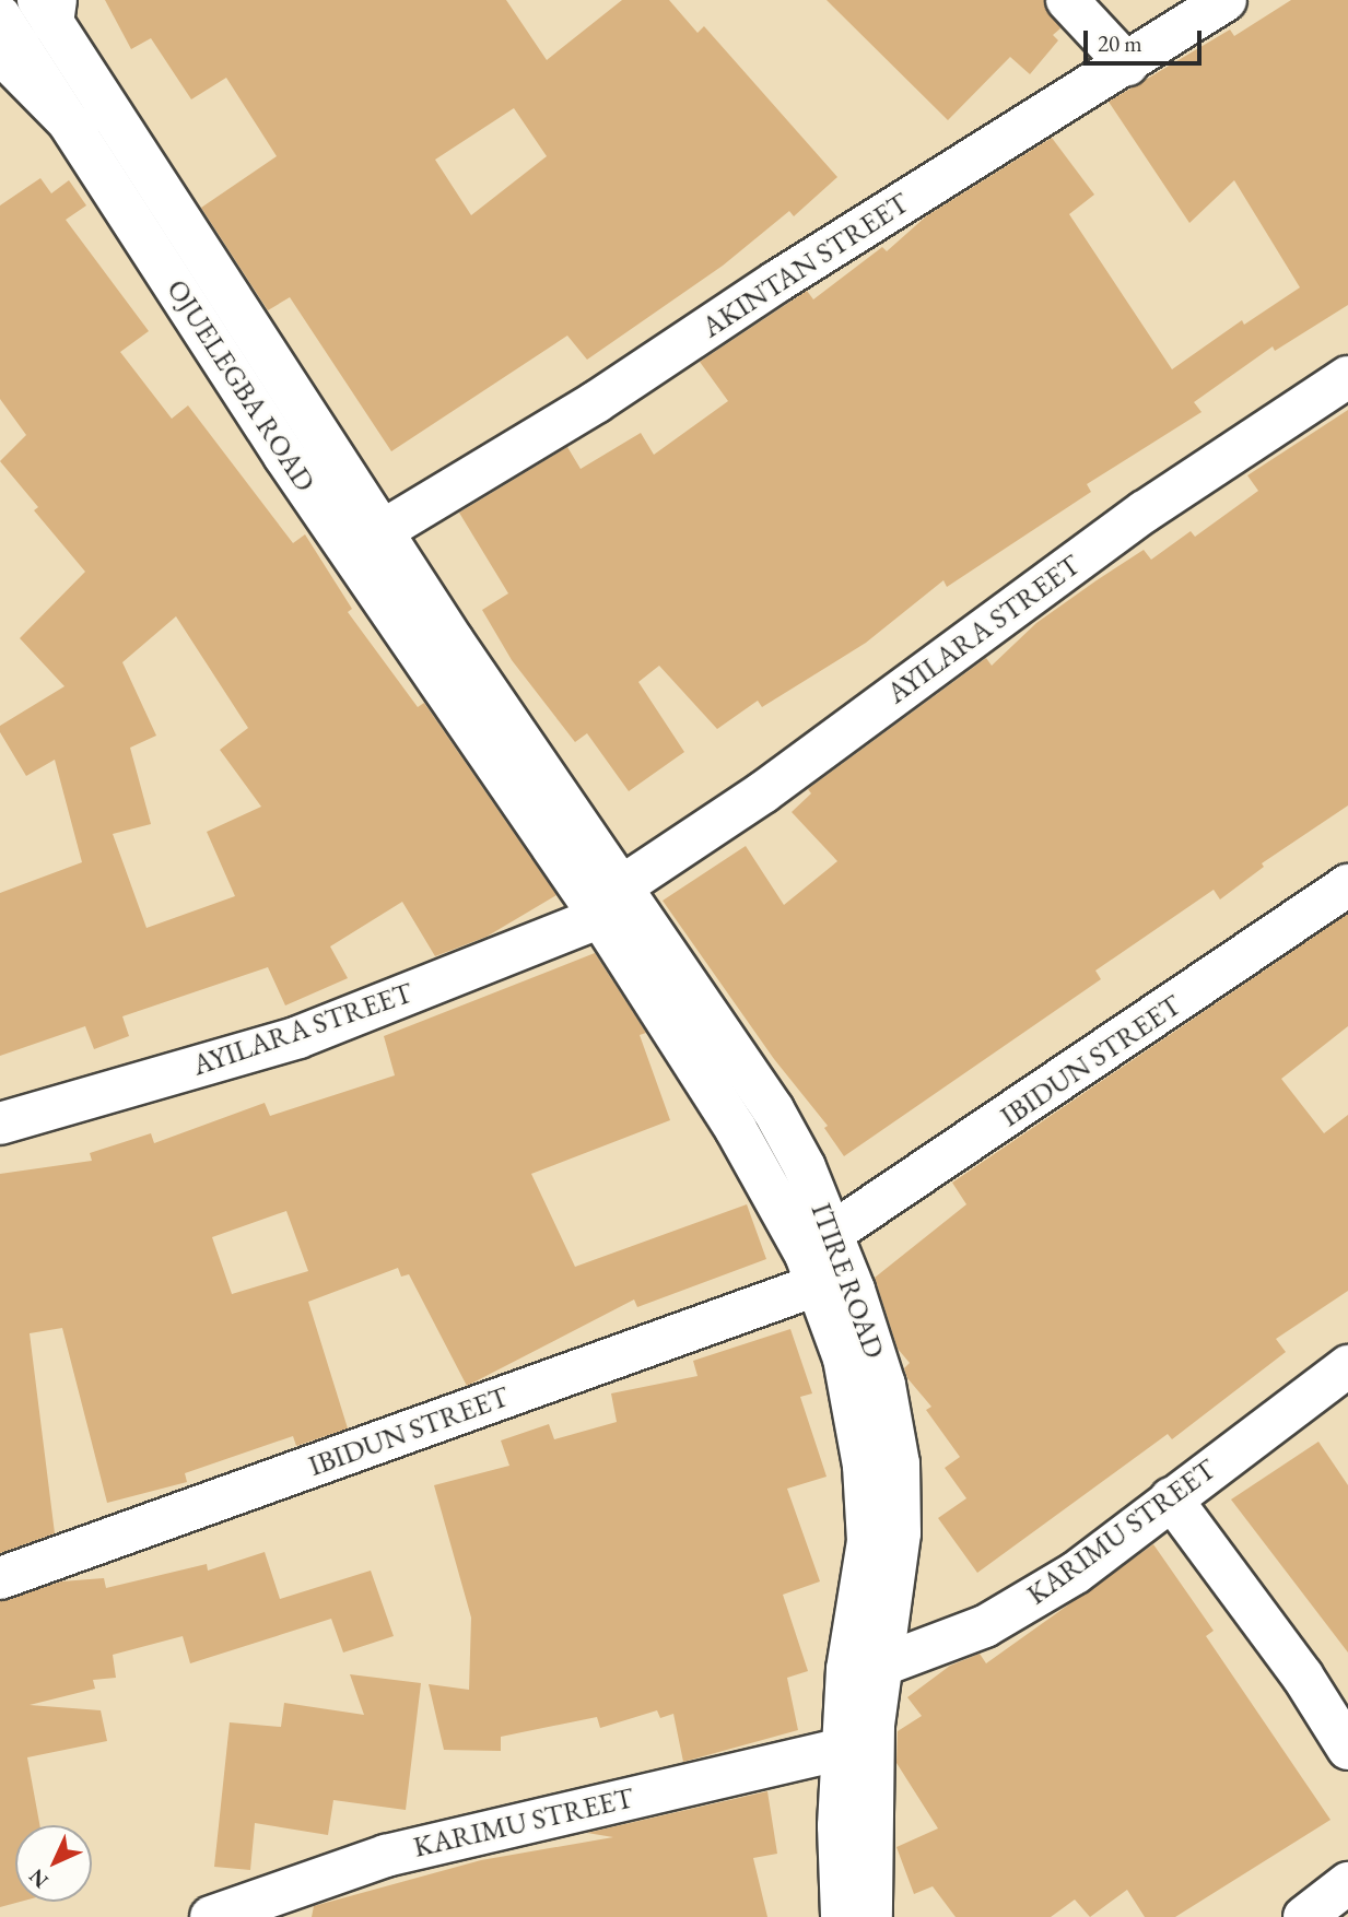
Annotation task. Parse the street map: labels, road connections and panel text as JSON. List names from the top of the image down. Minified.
{"streets":{"street":["AKINTAN STREET","OJUELEGBA ROAD","AYILARA STREET","IBIDUN STREET","ITIRE ROAD","KARIMU STREET"]},"crossings":[["AKINTAN STREET","OJUELEGBA ROAD"],["OJUELEGBA ROAD","ITIRE ROAD"],["AYILARA STREET","ITIRE ROAD"],["IBIDUN STREET","ITIRE ROAD"],["ITIRE ROAD","KARIMU STREET"]],"scale_bar":"20 m","north":"bottom left"}
